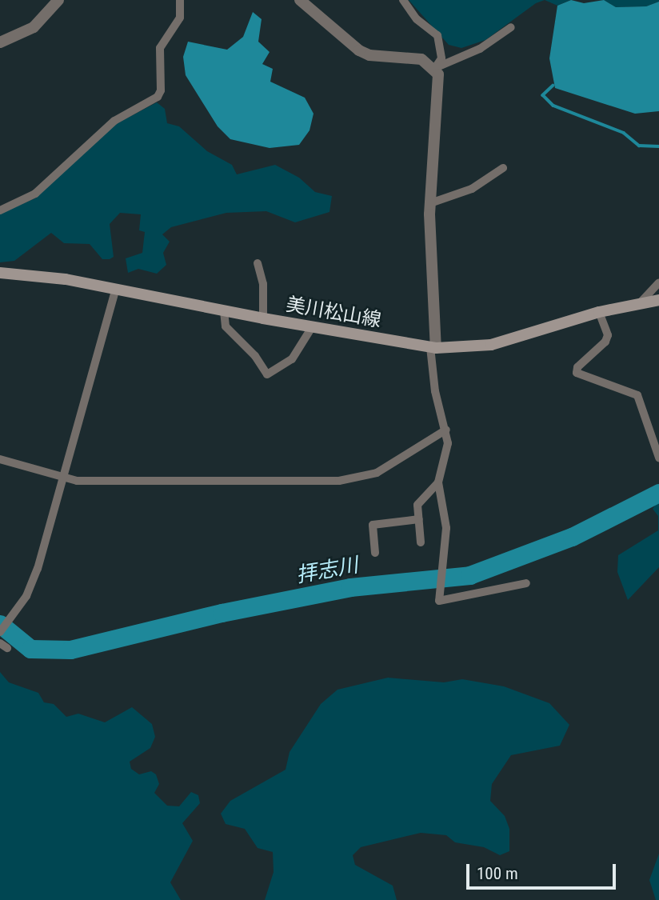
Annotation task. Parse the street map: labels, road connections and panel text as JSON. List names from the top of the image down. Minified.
{"streets":{"main road":["美川松山線"]},"water":["拝志川"],"scale_bar":"100 m"}
